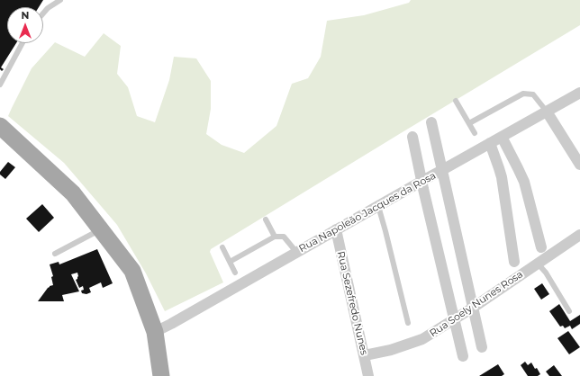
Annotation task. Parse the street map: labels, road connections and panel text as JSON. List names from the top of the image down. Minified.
{"streets":{"street":["Rua Napoleão Jacques da Rosa","Rua Sezefredo Nunes","Rua Soely Nunes Rosa"]},"crossings":[["Rua Napoleão Jacques da Rosa","Rua Sezefredo Nunes"],["Rua Sezefredo Nunes","Rua Soely Nunes Rosa"]],"north":"top"}
